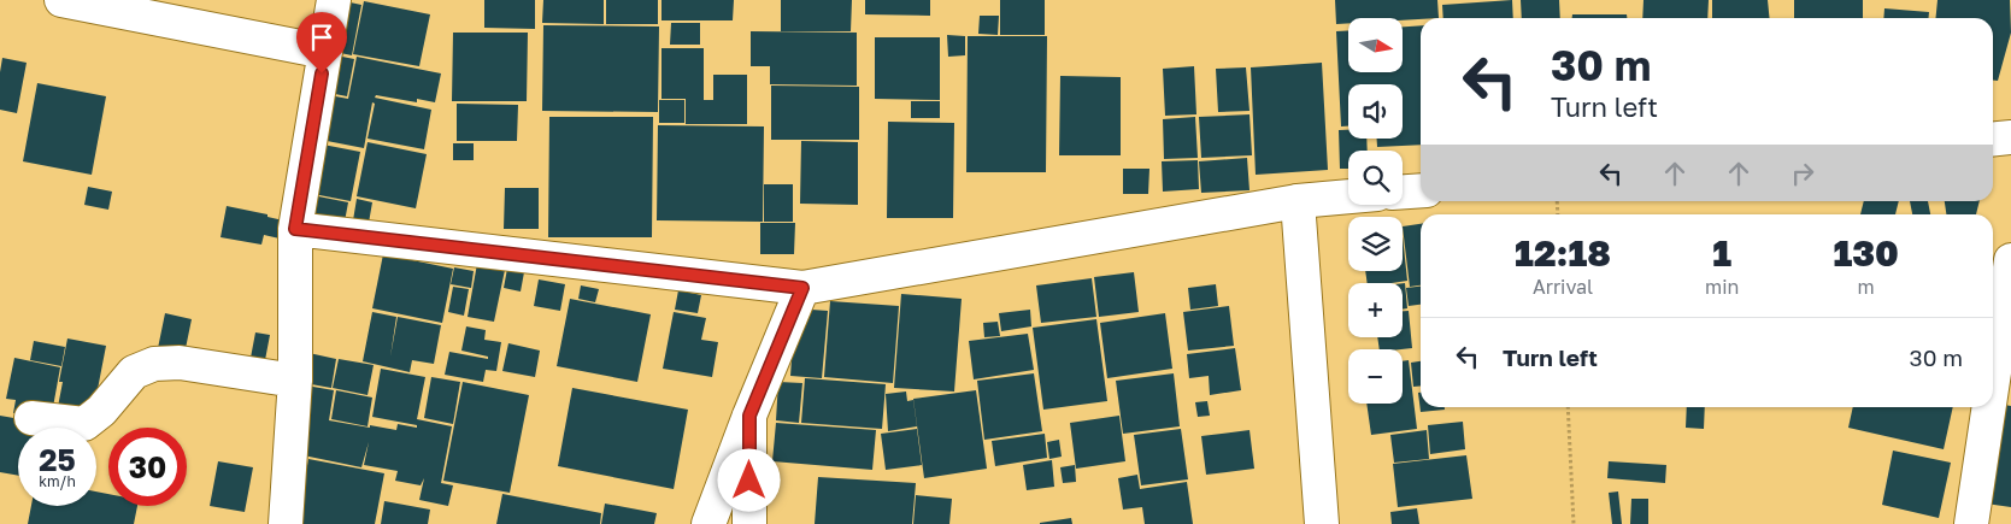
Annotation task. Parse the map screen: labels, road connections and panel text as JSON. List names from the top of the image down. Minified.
{"north":"right","page":{"map_buttons":["+","−"],"turn":["30 m","Turn left"],"eta":["12:18","Arrival","1","min","130","m"],"list":[{"name":"Turn left","value":"30 m"}],"speed":"25 km/h","limit":"30"}}
